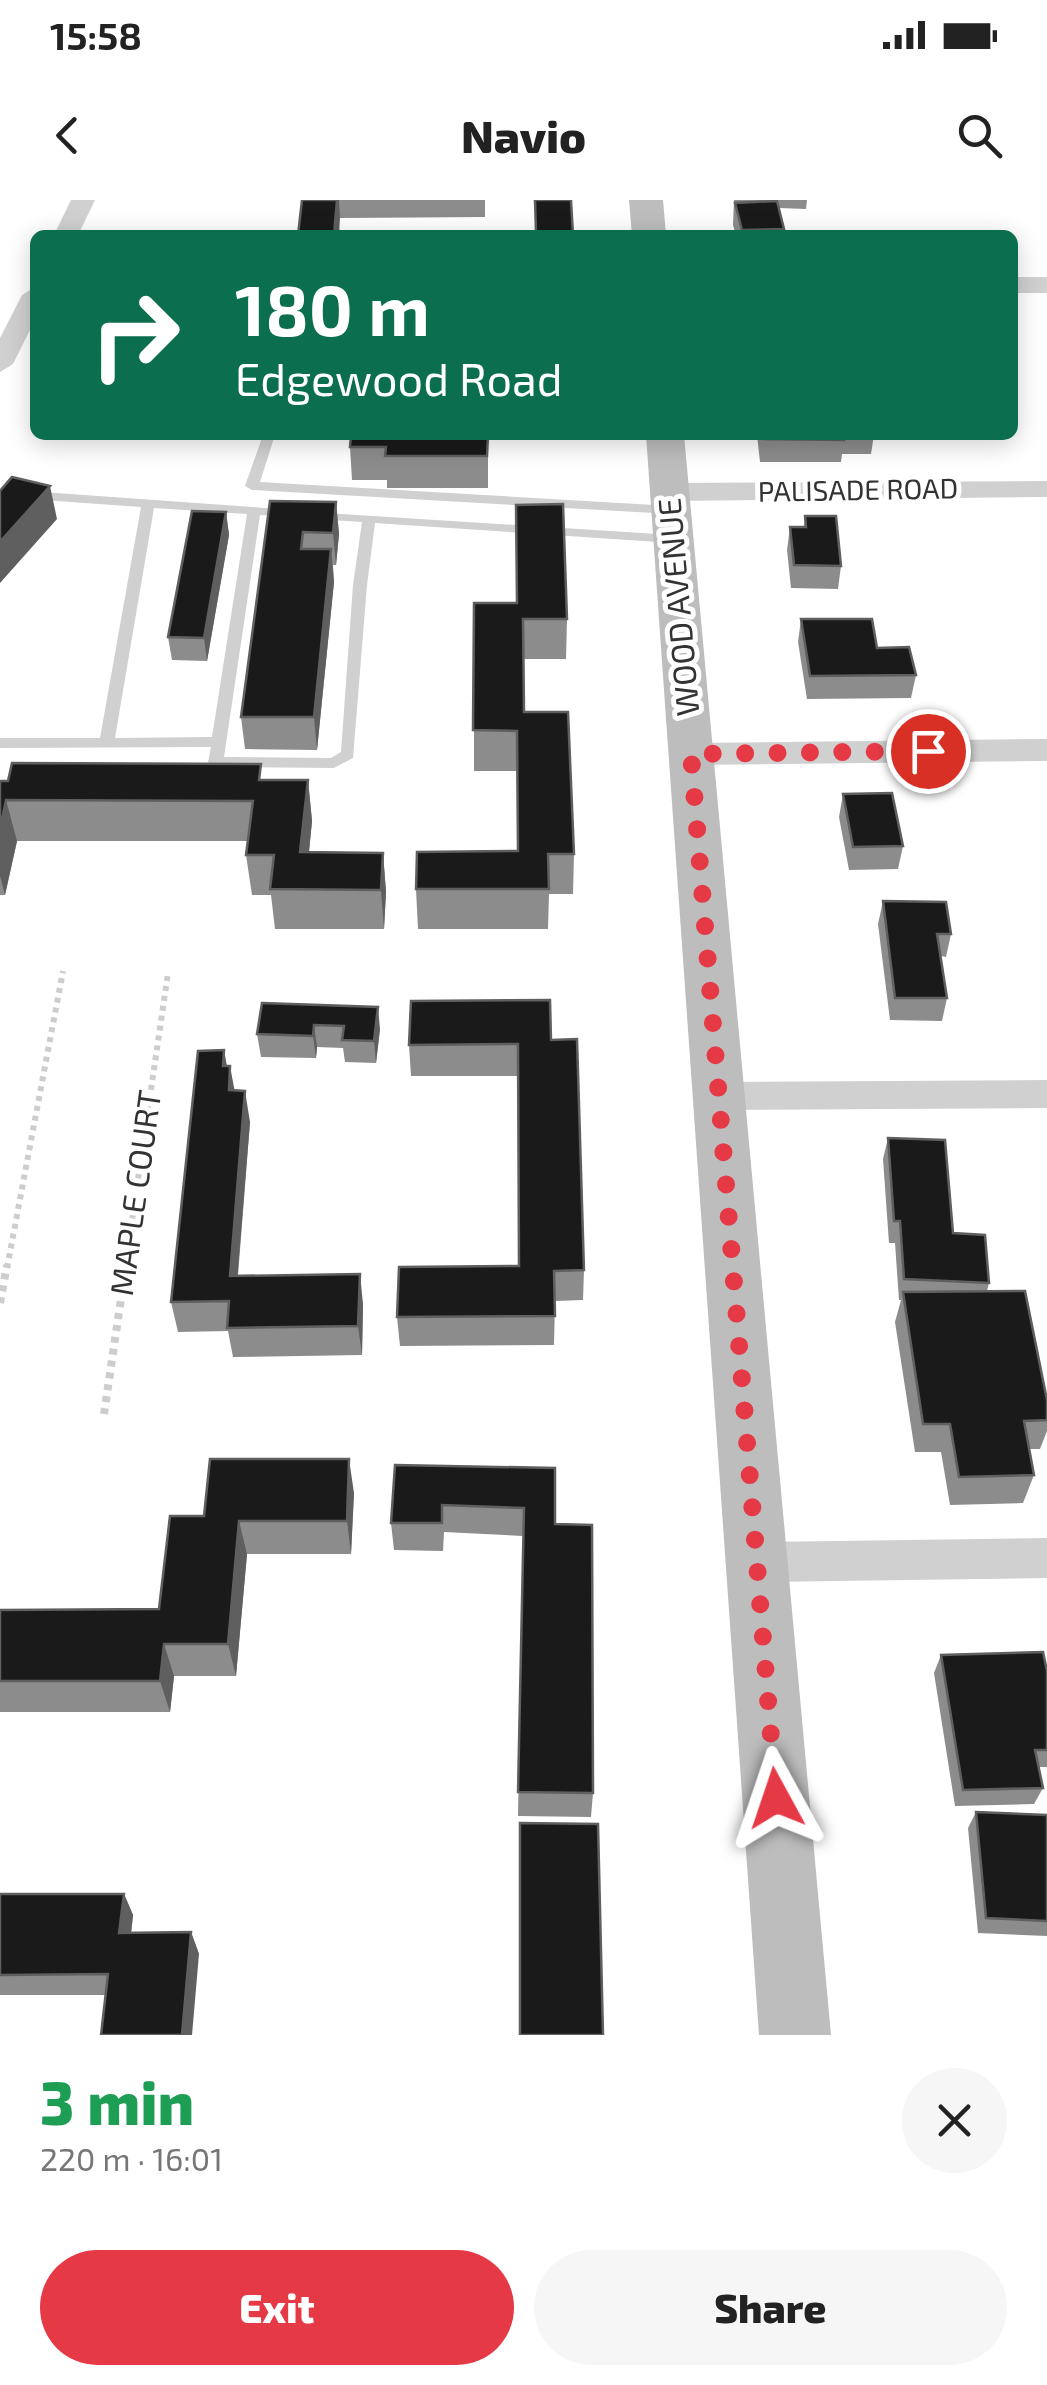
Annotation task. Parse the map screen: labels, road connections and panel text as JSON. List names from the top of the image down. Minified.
{"streets":{"main road":["WOOD AVENUE"],"street":["PALISADE ROAD"],"path":["MAPLE COURT"]},"crossings":[["PALISADE ROAD","WOOD AVENUE"]],"page":{"status":"15:58","header":"Navio","turn":["180 m","Edgewood Road"],"heading":["3 min","220 m · 16:01"],"buttons":["Exit","Share"]}}
